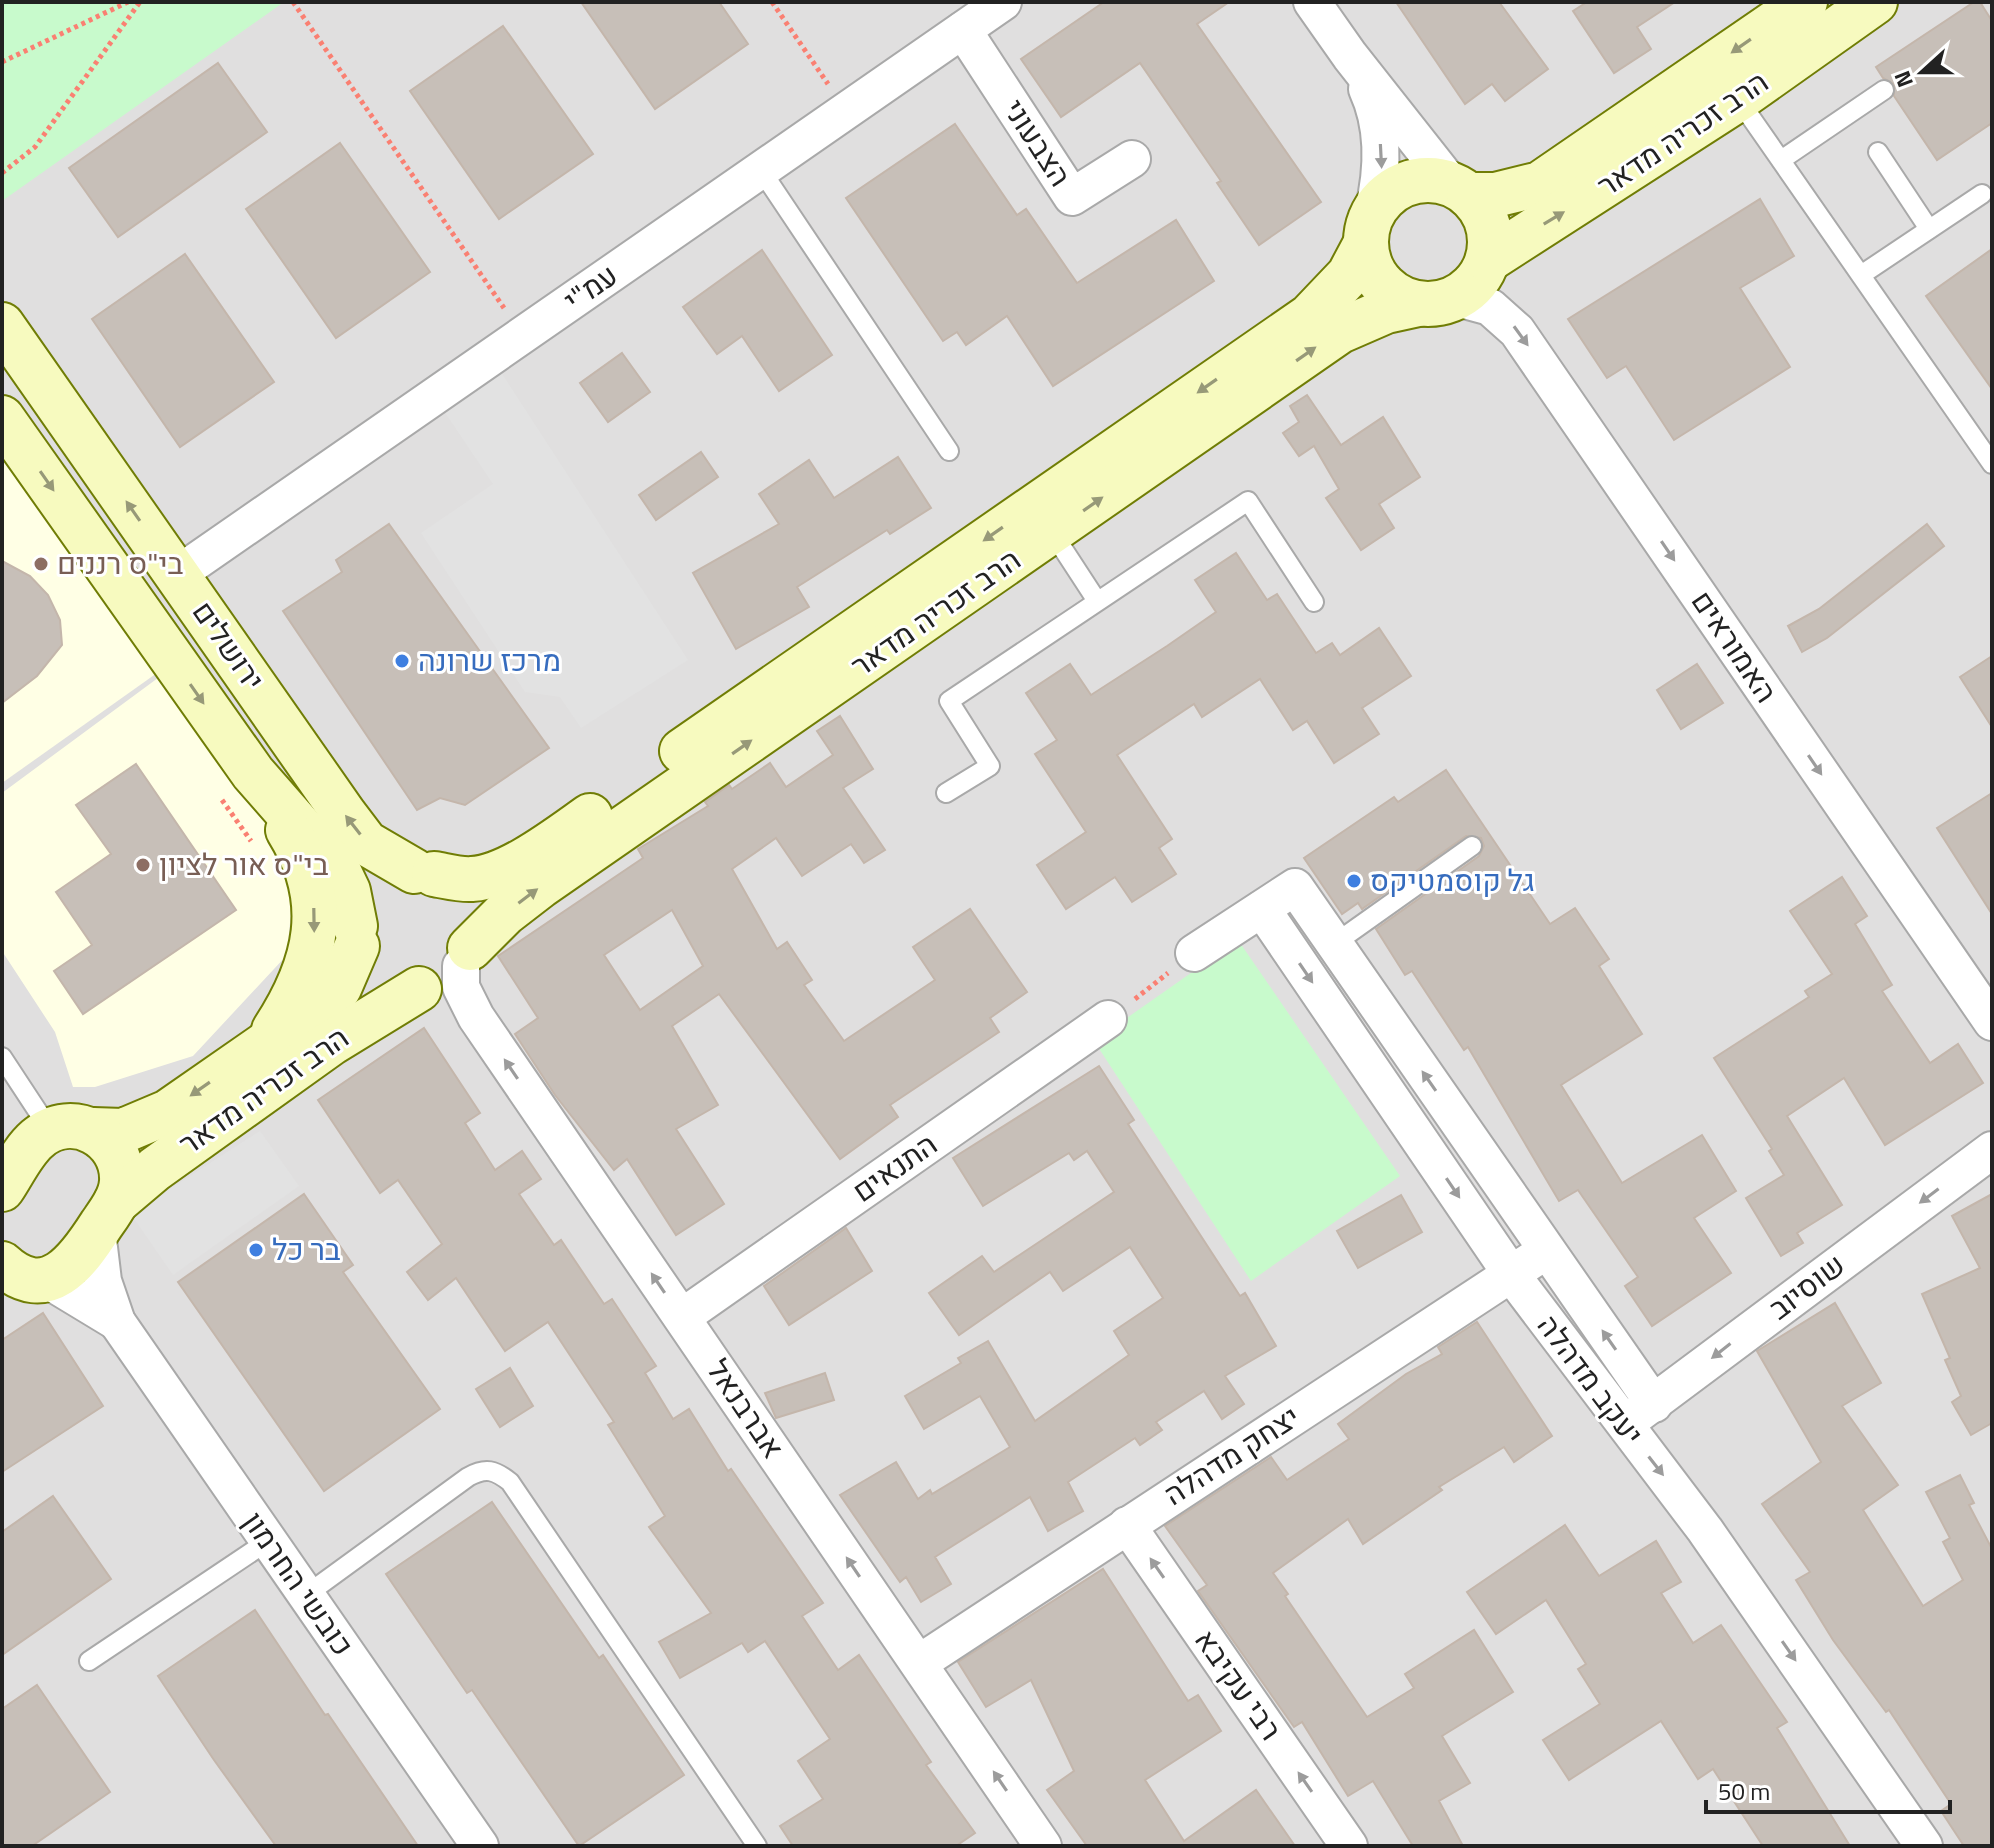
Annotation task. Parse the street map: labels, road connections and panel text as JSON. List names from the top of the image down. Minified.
{"streets":{"street":["הרב זכריה מדאר","הצבעוני","עמ\"י","ירושלים","האמוראים","התנאים","שוסיוב","יעקב מדהלה","אברבנאל","יצחק מדהלה","כובשי החרמון","רבי עקיבא"]},"crossings":[["הרב זכריה מדאר","ירושלים"],["הרב זכריה מדאר","האמוראים"],["הרב זכריה מדאר","אברבנאל"],["הרב זכריה מדאר","כובשי החרמון"],["הצבעוני","עמ\"י"],["עמ\"י","ירושלים"],["ירושלים","אברבנאל"],["התנאים","אברבנאל"],["שוסיוב","יעקב מדהלה"],["יעקב מדהלה","יצחק מדהלה"],["אברבנאל","יצחק מדהלה"],["יצחק מדהלה","רבי עקיבא"]],"one_way":["האמוראים","שוסיוב","אברבנאל","רבי עקיבא"],"places":["בי\"ס רננים","מרכז שרונה","בי\"ס אור לציון","גל קוסמטיקס","בר כל"],"scale_bar":"50 m","north":"left"}
